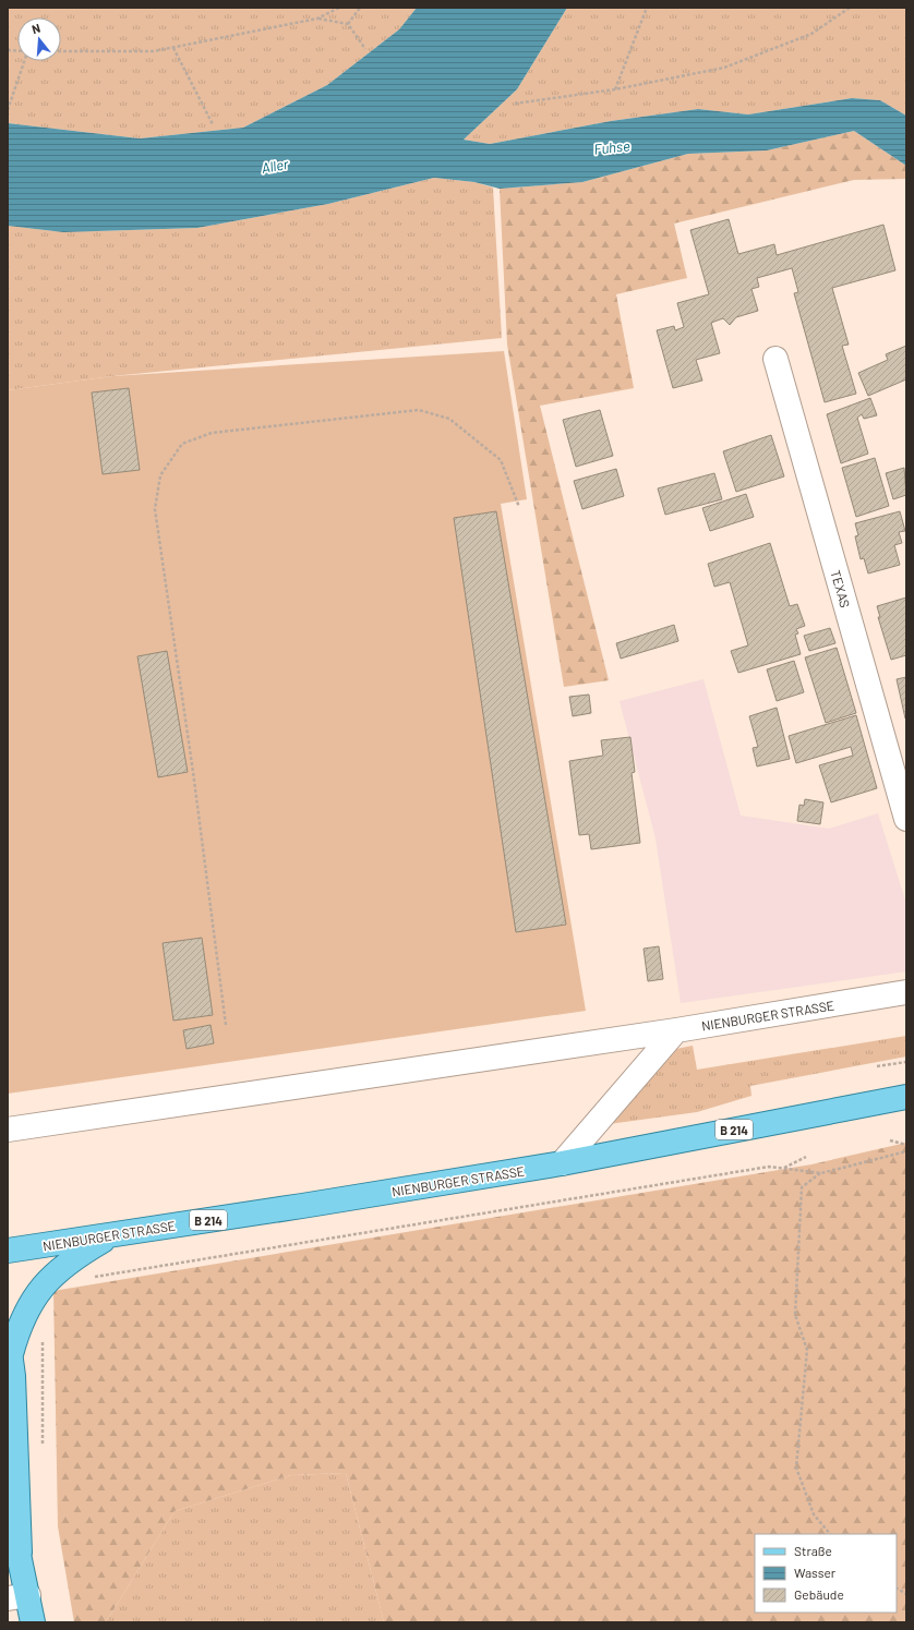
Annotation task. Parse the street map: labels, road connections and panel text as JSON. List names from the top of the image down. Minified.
{"streets":{"main road":["NIENBURGER STRASSE","B 214"],"street":["TEXAS"]},"water":["Fuhse","Aller"],"legend":["Straße","Wasser","Gebäude"],"north":"top"}
